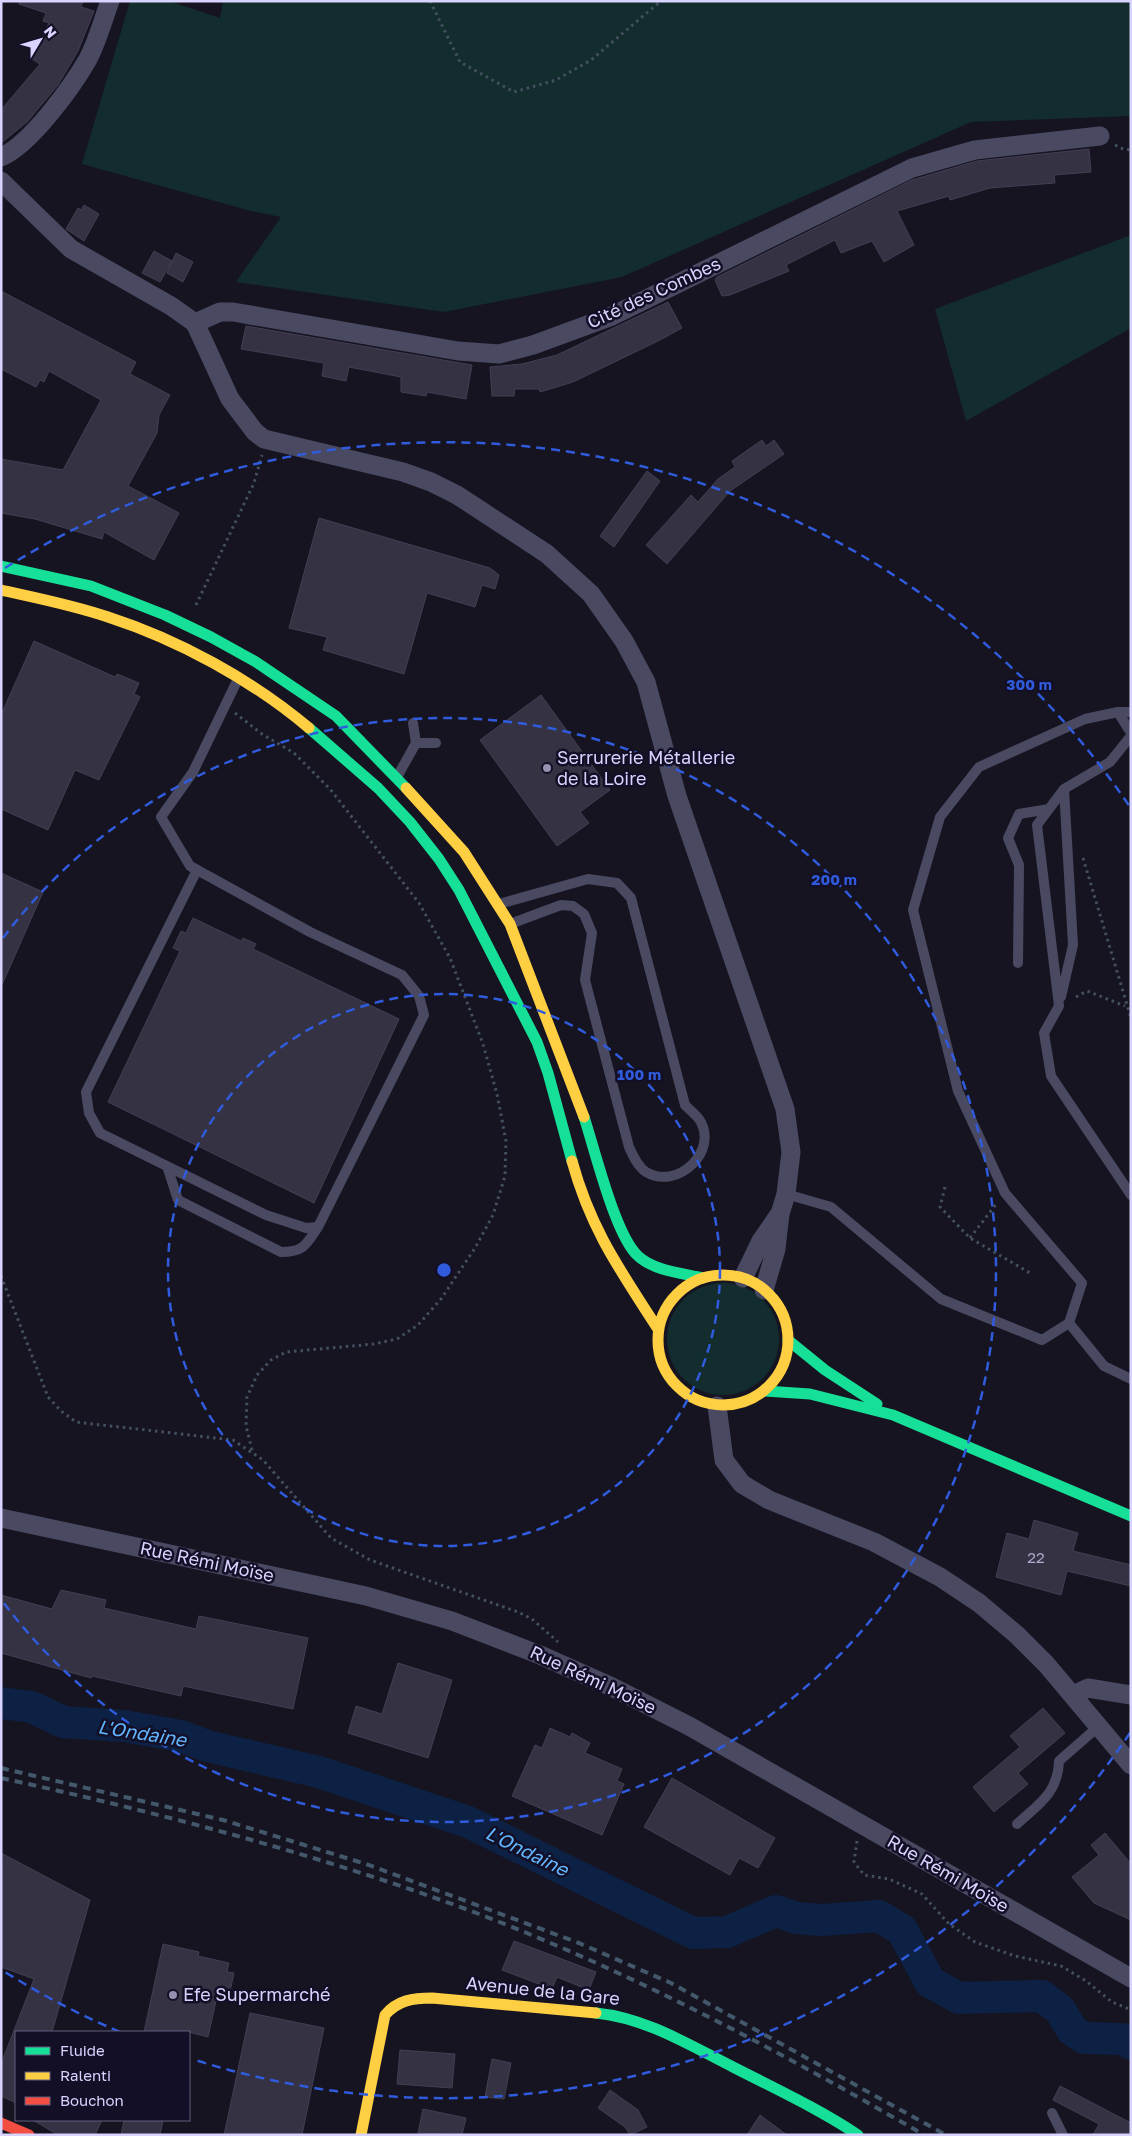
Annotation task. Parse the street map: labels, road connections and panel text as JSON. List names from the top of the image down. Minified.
{"streets":{"main road":["Avenue de la Gare"],"street":["Cité des Combes","Rue Rémi Moïse"]},"water":["L'Ondaine"],"places":["Serrurerie Métallerie de la Loire","Efe Supermarché"],"house_numbers":["22"],"legend":["Fluide","Ralenti","Bouchon"],"north":"top right","rings":["300 m","200 m","100 m"]}
